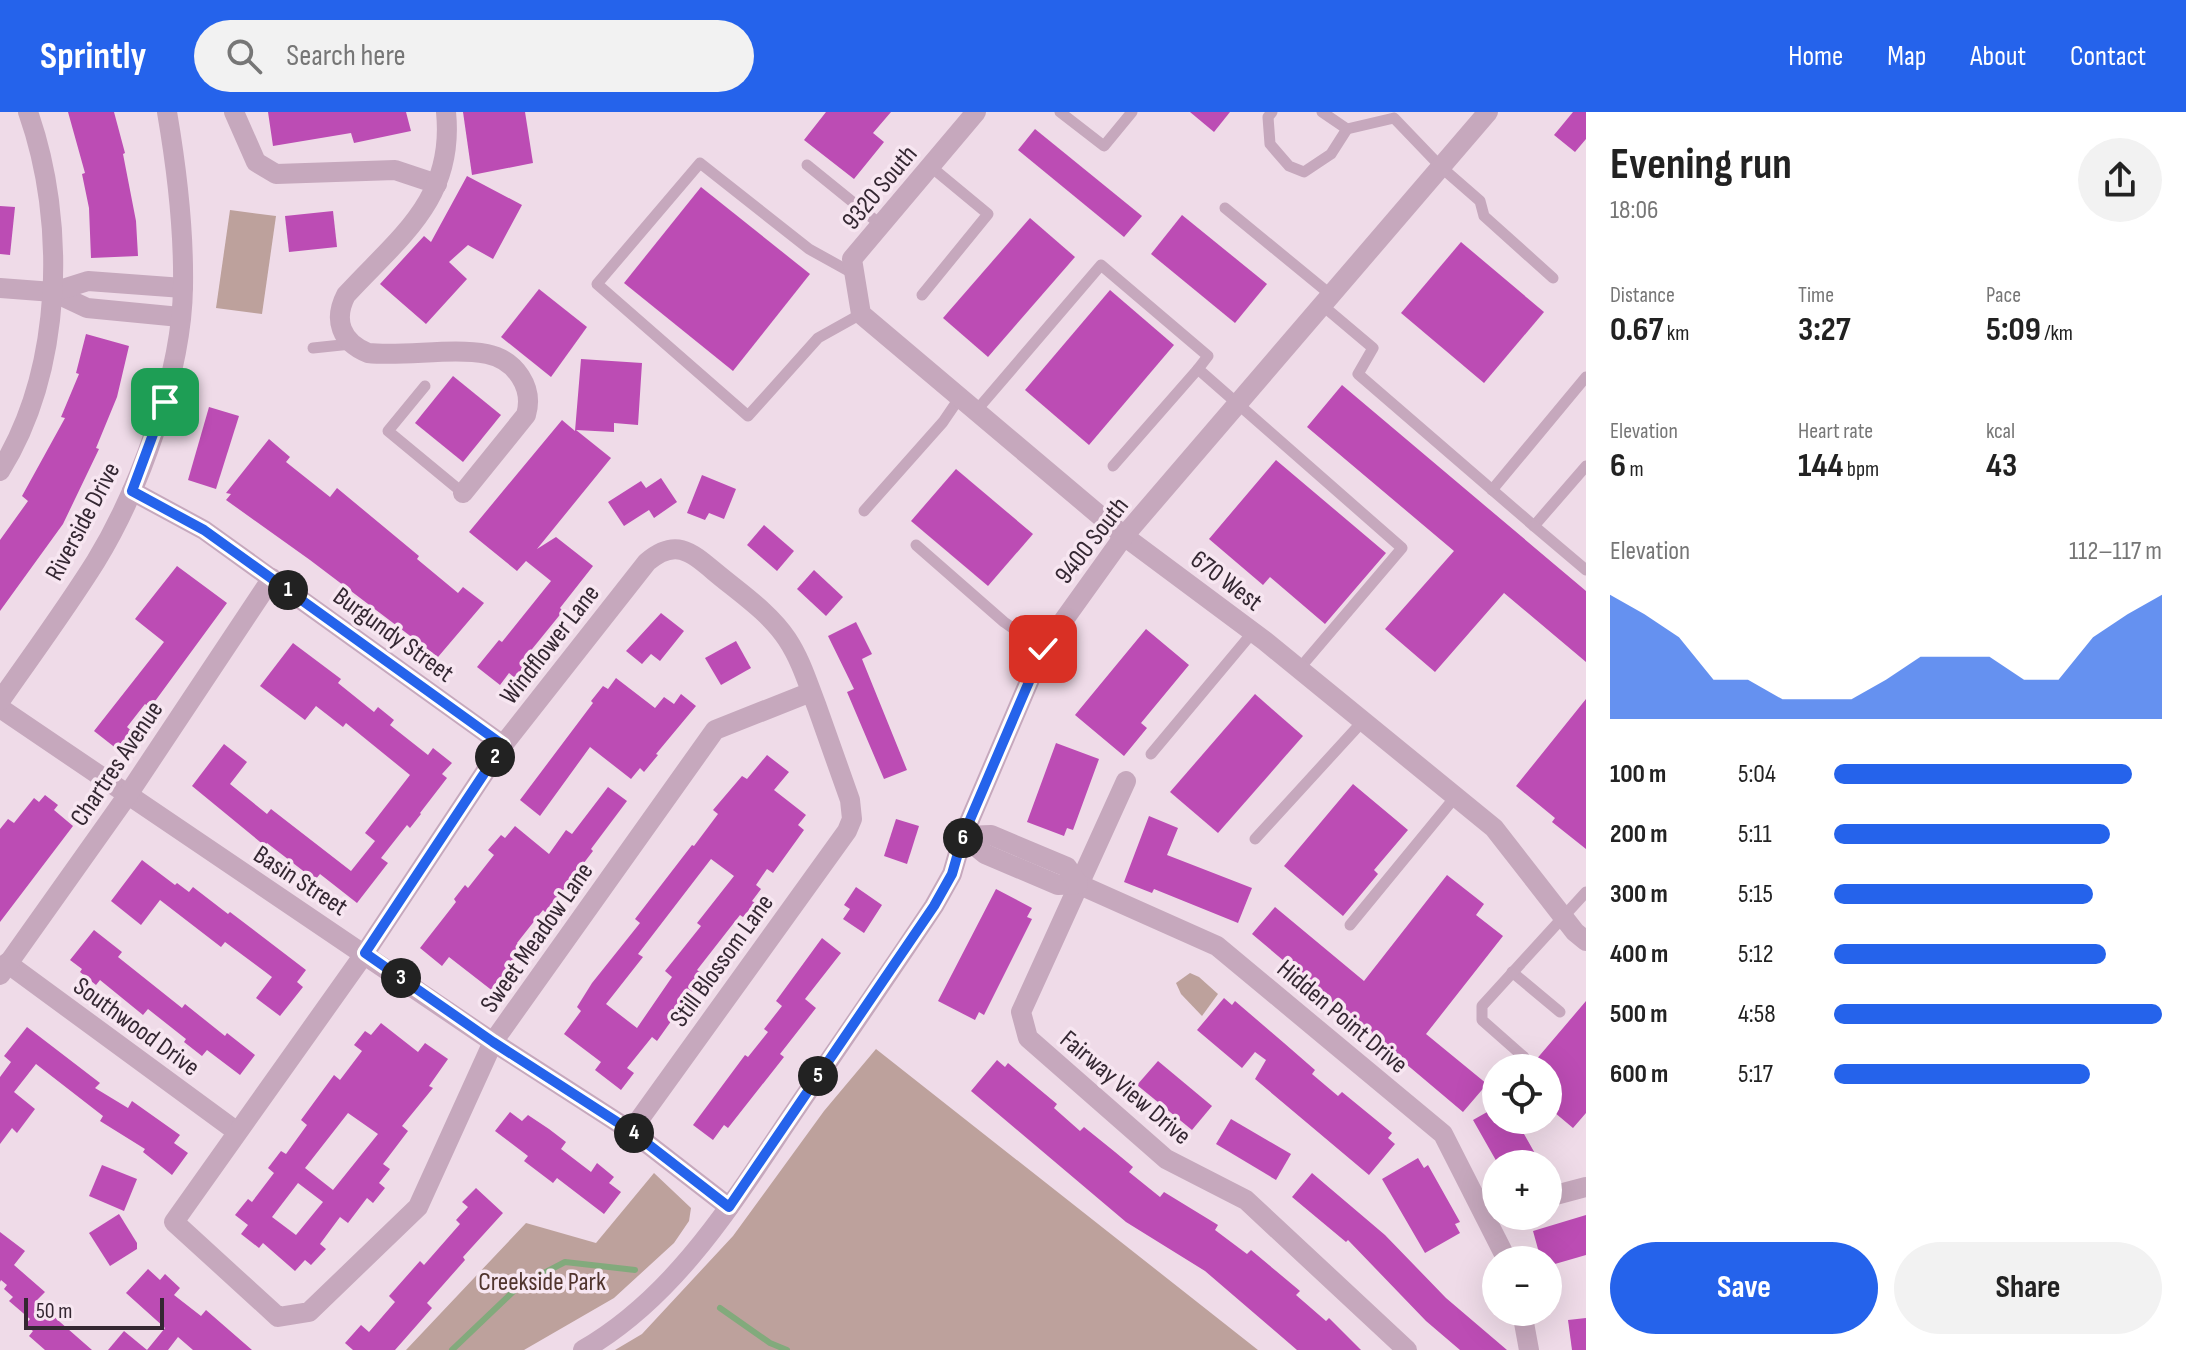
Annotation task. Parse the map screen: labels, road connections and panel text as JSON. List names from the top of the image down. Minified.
{"streets":{"street":["9320 South","Riverside Drive","9400 South","670 West","Burgundy Street","Windflower Lane","Chartres Avenue","Basin Street","Sweet Meadow Lane","Still Blossom Lane","Hidden Point Drive","Southwood Drive","Fairway View Drive"]},"crossings":[["Riverside Drive","Burgundy Street"],["9400 South","670 West"],["9400 South","Basin Street"],["9400 South","Hidden Point Drive"],["Burgundy Street","Windflower Lane"],["Burgundy Street","Chartres Avenue"],["Windflower Lane","Basin Street"],["Windflower Lane","Sweet Meadow Lane"],["Windflower Lane","Still Blossom Lane"],["Windflower Lane","Southwood Drive"],["Chartres Avenue","Basin Street"],["Chartres Avenue","Southwood Drive"],["Basin Street","Sweet Meadow Lane"],["Basin Street","Still Blossom Lane"],["Hidden Point Drive","Fairway View Drive"]],"parks":["Creekside Park"],"scale_bar":"50 m","page":{"header":"Sprintly","search":"Search here","nav":["Home","Map","About","Contact"],"heading":["Evening run","18:06"],"stats":[["Distance","0.67 km"],["Time","3:27"],["Pace","5:09 /km"],["Elevation","6 m"],["Heart rate","144 bpm"],["kcal","43"]],"chart":["Elevation","112–117 m"],"pins":["1","2","6","3","5","4"],"list":[{"name":"100 m","note":"5:04"},{"name":"200 m","note":"5:11"},{"name":"300 m","note":"5:15"},{"name":"400 m","note":"5:12"},{"name":"500 m","note":"4:58"},{"name":"600 m","note":"5:17"}],"map_buttons":["+","−"],"buttons":["Save","Share"],"scale":"50 m"}}
